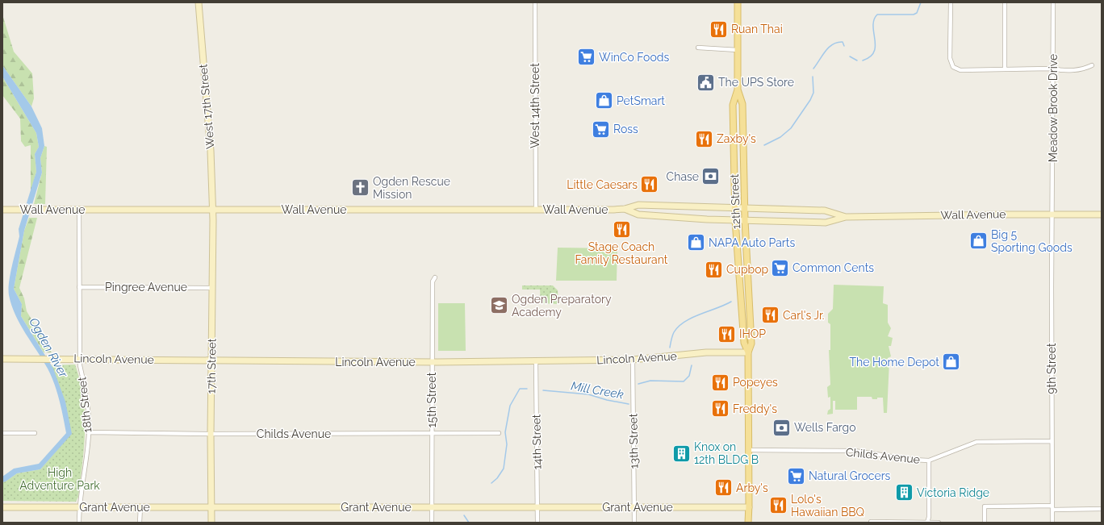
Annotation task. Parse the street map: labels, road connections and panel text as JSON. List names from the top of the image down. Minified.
{"streets":{"main road":["12th Street"],"street":["West 14th Street","West 17th Street","Meadow Brook Drive","Wall Avenue","Pingree Avenue","Lincoln Avenue","17th Street","9th Street","15th Street","18th Street","Childs Avenue","13th Street","14th Street","Grant Avenue"]},"crossings":[["West 14th Street","Wall Avenue"],["West 17th Street","Wall Avenue"],["West 17th Street","17th Street"],["Meadow Brook Drive","Wall Avenue"],["Meadow Brook Drive","9th Street"],["12th Street","Wall Avenue"],["12th Street","Lincoln Avenue"],["12th Street","Childs Avenue"],["12th Street","Grant Avenue"],["Wall Avenue","17th Street"],["Wall Avenue","9th Street"],["Wall Avenue","18th Street"],["Pingree Avenue","17th Street"],["Pingree Avenue","18th Street"],["Lincoln Avenue","17th Street"],["Lincoln Avenue","15th Street"],["Lincoln Avenue","18th Street"],["Lincoln Avenue","13th Street"],["Lincoln Avenue","14th Street"],["17th Street","Childs Avenue"],["17th Street","Grant Avenue"],["9th Street","Childs Avenue"],["15th Street","Childs Avenue"],["15th Street","Grant Avenue"],["18th Street","Childs Avenue"],["18th Street","Grant Avenue"],["13th Street","Grant Avenue"],["14th Street","Grant Avenue"]],"water":["Ogden River","Mill Creek"],"parks":["High Adventure Park"],"places":{"restaurant":["Ruan Thai","Zaxby's","Little Caesars","Stage Coach Family Restaurant","Cupbop","Carl's Jr.","IHOP","Popeyes","Freddy's","Arby's","Lolo's Hawaiian BBQ"],"supermarket":["WinCo Foods","Ross","Common Cents","Natural Grocers"],"public building":["The UPS Store"],"shop":["PetSmart","Big 5 Sporting Goods","NAPA Auto Parts","The Home Depot"],"bank":["Chase","Wells Fargo"],"church":["Ogden Rescue Mission"],"school or university":["Ogden Preparatory Academy"],"building":["Knox on 12th BLDG B","Victoria Ridge"]}}
